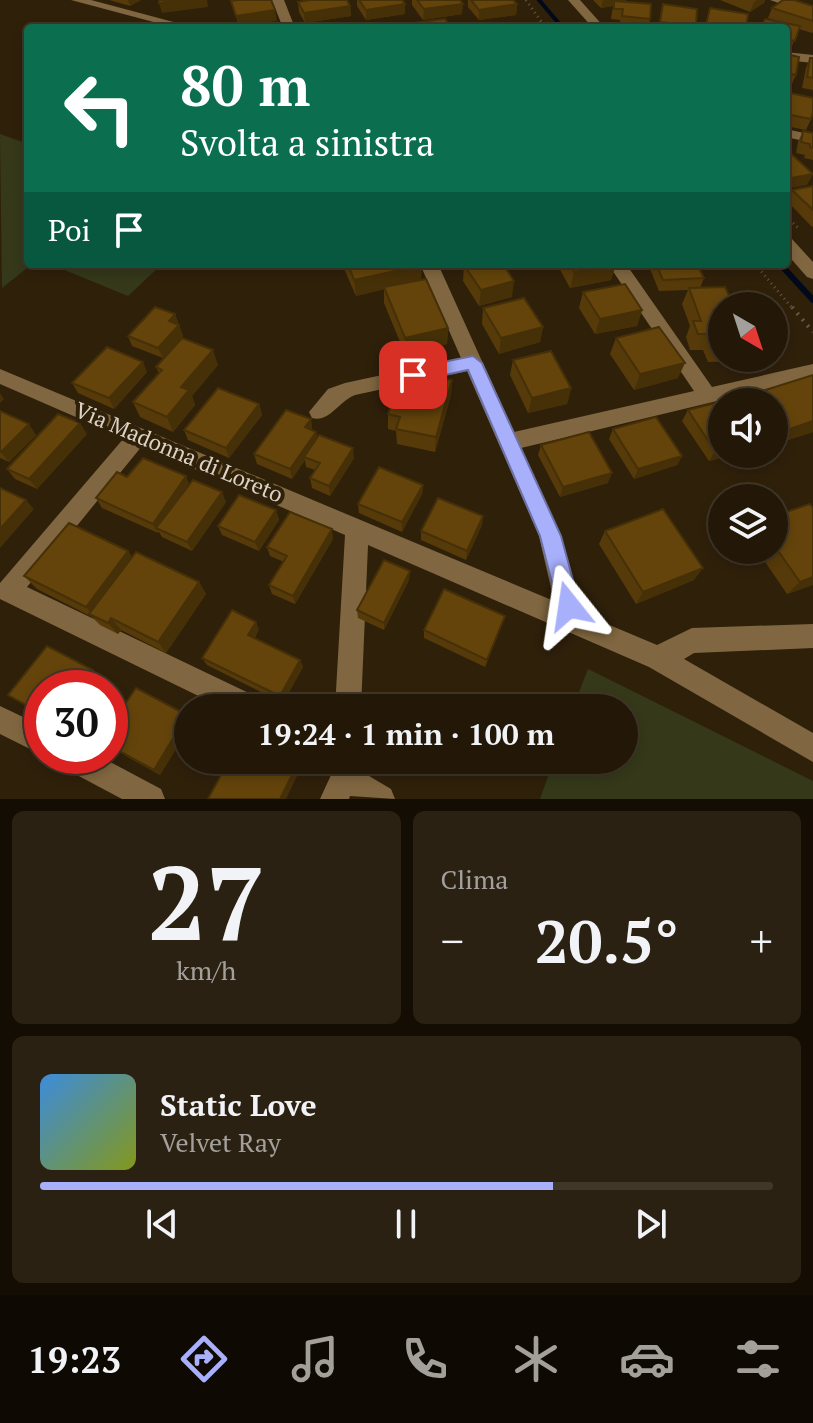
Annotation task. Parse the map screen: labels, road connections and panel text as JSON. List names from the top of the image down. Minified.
{"streets":{"street":["Via Madonna di Loreto"]},"north":"bottom right","page":{"turn":["80 m","Svolta a sinistra"],"then":"Poi","limit":"30","trip":"19:24 · 1 min · 100 m","tile":[["27","km/h"],"Clima"],"heat":["−","20.5°","+"],"song":["Static Love","Velvet Ray"],"tabs":"19:23"}}
